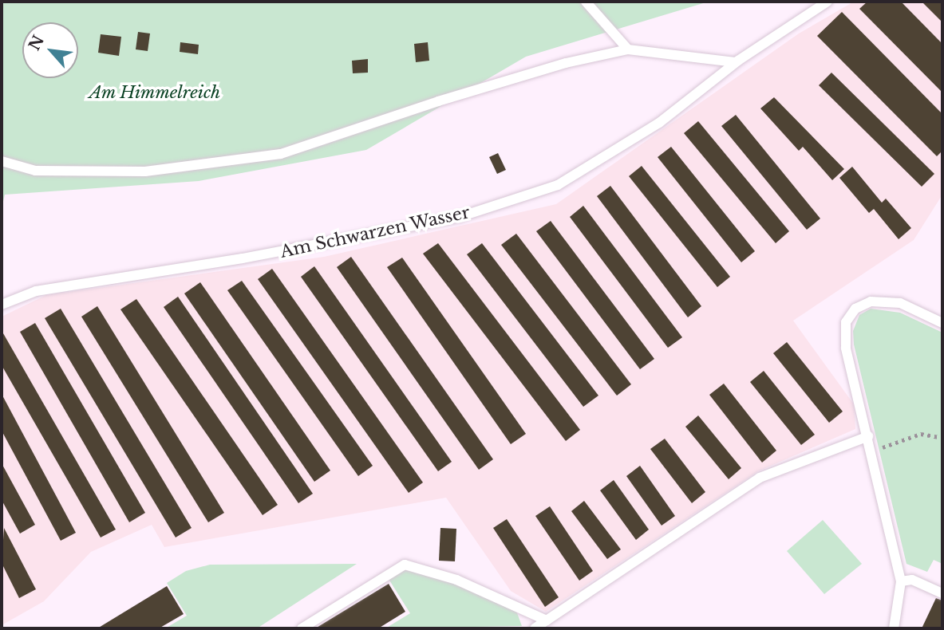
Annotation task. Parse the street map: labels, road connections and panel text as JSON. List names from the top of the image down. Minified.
{"streets":{"lane":["Am Schwarzen Wasser"]},"parks":["Am Himmelreich"],"north":"top left"}
